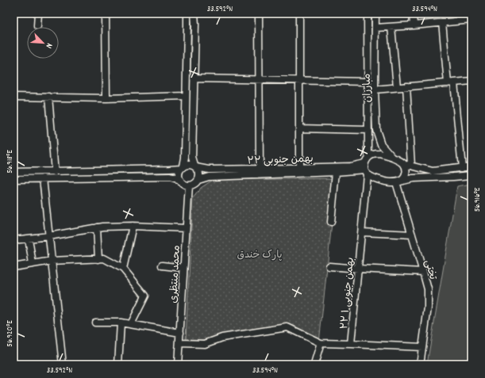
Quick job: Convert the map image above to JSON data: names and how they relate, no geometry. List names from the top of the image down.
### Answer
{
  "streets": {
    "street": [
      "مبارزان",
      "۲۲ بهمن جنوبی",
      "تختی",
      "محمد منتظری",
      "۲۲ بهمن جنوبی ۱"
    ]
  },
  "crossings": [
    ["مبارزان", "۲۲ بهمن جنوبی"],
    ["مبارزان", "تختی"],
    ["مبارزان", "۲۲ بهمن جنوبی ۱"],
    ["۲۲ بهمن جنوبی", "تختی"],
    ["۲۲ بهمن جنوبی", "محمد منتظری"],
    ["۲۲ بهمن جنوبی", "۲۲ بهمن جنوبی ۱"],
    ["تختی", "۲۲ بهمن جنوبی ۱"]
  ],
  "parks": ["پارک خندق"],
  "north": "bottom right",
  "coordinates": [
    "33.592°N",
    "33.594°N",
    "56.918°E",
    "56.916°E",
    "56.920°E"
  ]
}
